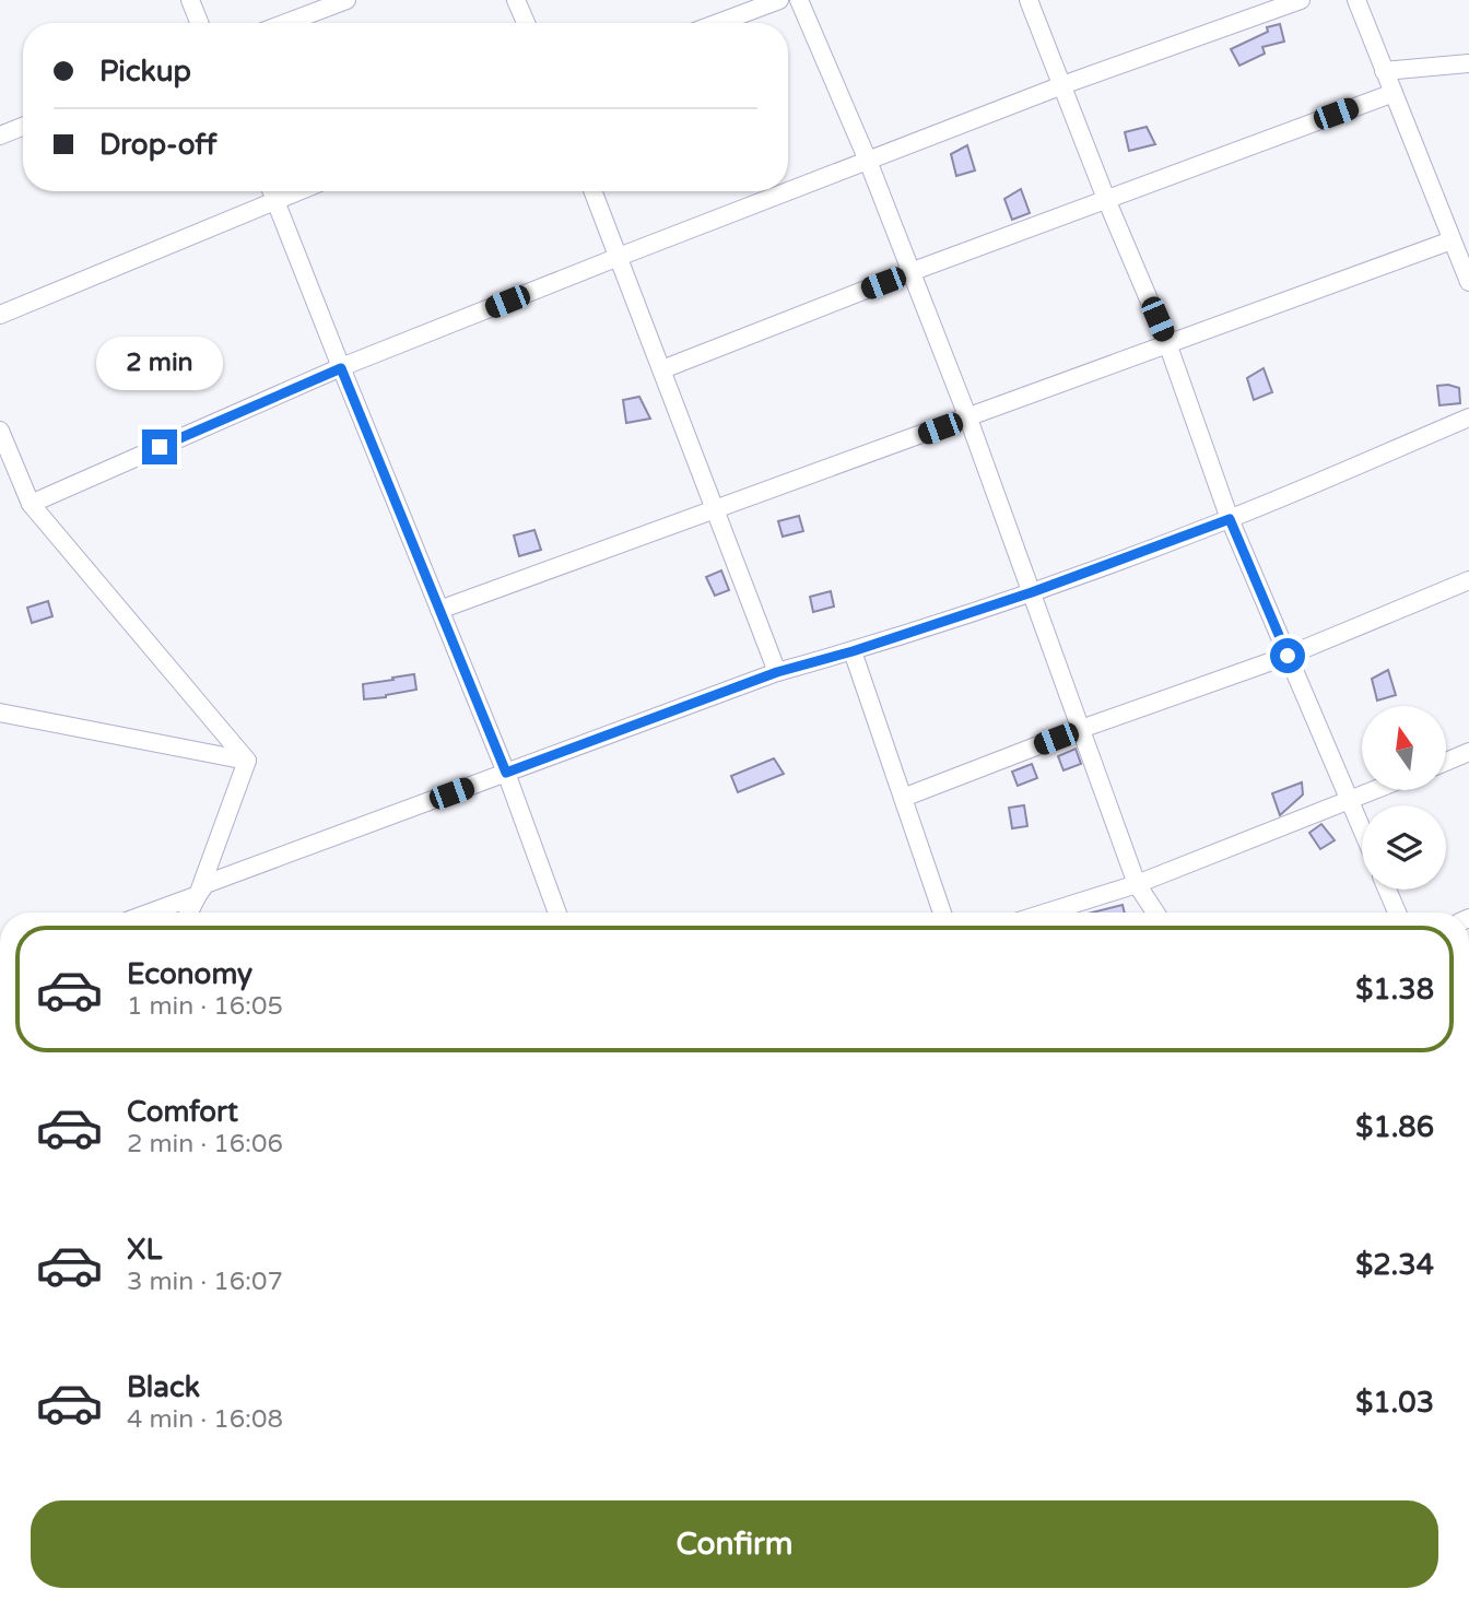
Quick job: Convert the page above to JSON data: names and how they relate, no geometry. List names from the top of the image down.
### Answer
{
  "north": "top",
  "page": {
    "banner": ["Pickup", "Drop-off"],
    "bubble": "2 min",
    "list": [
      {
        "name": "Economy",
        "note": "1 min · 16:05",
        "value": "$1.38"
      },
      {
        "name": "Comfort",
        "note": "2 min · 16:06",
        "value": "$1.86"
      },
      {
        "name": "XL",
        "note": "3 min · 16:07",
        "value": "$2.34"
      },
      {
        "name": "Black",
        "note": "4 min · 16:08",
        "value": "$1.03"
      }
    ],
    "buttons": "Confirm"
  }
}
